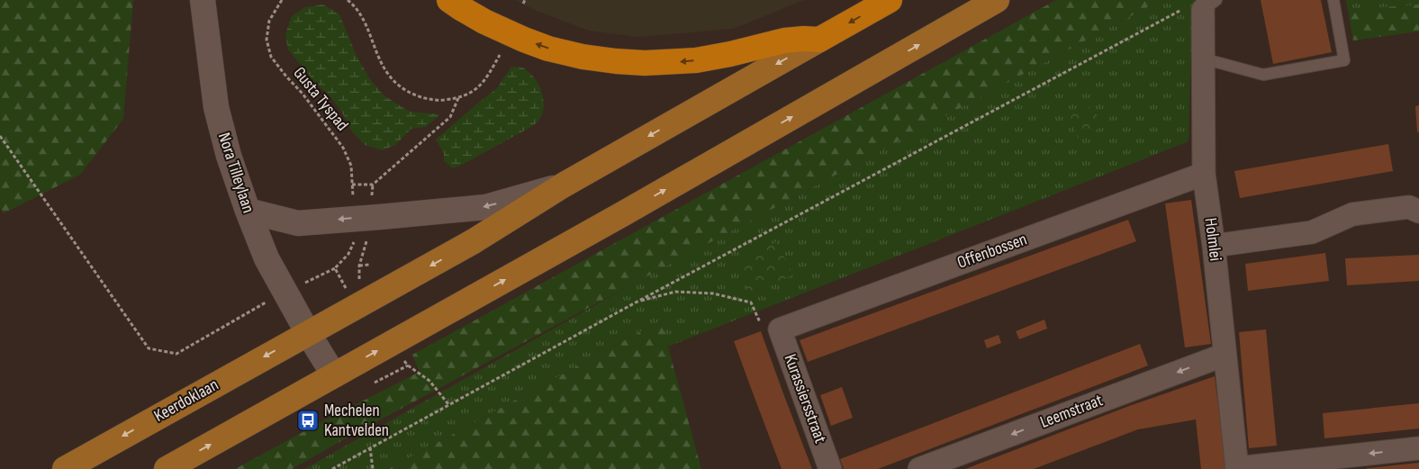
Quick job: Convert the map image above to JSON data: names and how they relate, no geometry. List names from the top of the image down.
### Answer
{
  "streets": {
    "main road": ["Keerdoklaan"],
    "street": [
      "Nora Tilleylaan",
      "Holmlei",
      "Offenbossen",
      "Kurassiersstraat",
      "Leemstraat"
    ],
    "path": ["Gusta Tyspad"]
  },
  "crossings": [
    ["Nora Tilleylaan", "Keerdoklaan"],
    ["Holmlei", "Offenbossen"],
    ["Holmlei", "Leemstraat"],
    ["Offenbossen", "Kurassiersstraat"]
  ],
  "one_way": ["Leemstraat"],
  "places": {
    "bus stop": ["Mechelen Kantvelden"]
  }
}
